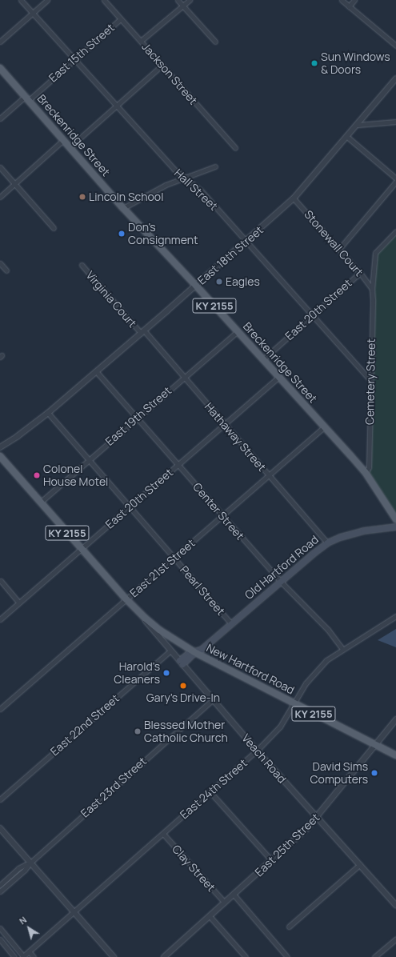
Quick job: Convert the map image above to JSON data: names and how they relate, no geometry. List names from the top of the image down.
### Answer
{
  "streets": {
    "main road": [
      "Breckenridge Street",
      "KY 2155",
      "Old Hartford Road",
      "New Hartford Road"
    ],
    "street": [
      "East 15th Street",
      "Jackson Street",
      "Hall Street",
      "Stonewall Court",
      "East 18th Street",
      "Virginia Court",
      "East 20th Street",
      "Cemetery Street",
      "East 19th Street",
      "Hathaway Street",
      "Center Street",
      "East 21st Street",
      "Pearl Street",
      "East 22nd Street",
      "Veach Road",
      "East 23rd Street",
      "East 24th Street",
      "East 25th Street",
      "Clay Street"
    ]
  },
  "crossings": [
    ["East 15th Street", "Jackson Street"],
    ["East 15th Street", "Breckenridge Street"],
    ["East 15th Street", "Hall Street"],
    ["Breckenridge Street", "East 18th Street"],
    ["Breckenridge Street", "East 20th Street"],
    ["Breckenridge Street", "Cemetery Street"],
    ["Breckenridge Street", "East 19th Street"],
    ["Breckenridge Street", "East 21st Street"],
    ["Hall Street", "East 18th Street"],
    ["Hall Street", "East 20th Street"],
    ["Hall Street", "Cemetery Street"],
    ["Stonewall Court", "East 18th Street"],
    ["Stonewall Court", "East 20th Street"],
    ["Stonewall Court", "Cemetery Street"],
    ["East 18th Street", "Virginia Court"],
    ["East 18th Street", "Hathaway Street"],
    ["East 18th Street", "Center Street"],
    ["East 18th Street", "Pearl Street"],
    ["Virginia Court", "Hathaway Street"],
    ["KY 2155", "East 20th Street"],
    ["KY 2155", "East 19th Street"],
    ["KY 2155", "East 21st Street"],
    ["KY 2155", "New Hartford Road"],
    ["KY 2155", "Veach Road"],
    ["East 20th Street", "Hathaway Street"],
    ["East 20th Street", "Center Street"],
    ["East 20th Street", "Pearl Street"],
    ["East 19th Street", "Hathaway Street"],
    ["East 19th Street", "Center Street"],
    ["East 19th Street", "Pearl Street"],
    ["Hathaway Street", "Old Hartford Road"],
    ["Hathaway Street", "East 21st Street"],
    ["Center Street", "Old Hartford Road"],
    ["Center Street", "East 21st Street"],
    ["Center Street", "East 24th Street"],
    ["Old Hartford Road", "Pearl Street"],
    ["Old Hartford Road", "New Hartford Road"],
    ["Old Hartford Road", "Veach Road"],
    ["East 21st Street", "Pearl Street"],
    ["New Hartford Road", "Veach Road"],
    ["New Hartford Road", "East 24th Street"],
    ["New Hartford Road", "East 25th Street"],
    ["East 22nd Street", "Veach Road"],
    ["Veach Road", "East 23rd Street"],
    ["Veach Road", "East 24th Street"],
    ["Veach Road", "East 25th Street"],
    ["East 24th Street", "Clay Street"],
    ["East 25th Street", "Clay Street"]
  ],
  "places": [
    "Sun Windows & Doors",
    "Lincoln School",
    "Don's Consignment",
    "Eagles",
    "Colonel House Motel",
    "Harold's Cleaners",
    "Gary's Drive-In",
    "Blessed Mother Catholic Church",
    "David Sims Computers"
  ],
  "north": "top left"
}
